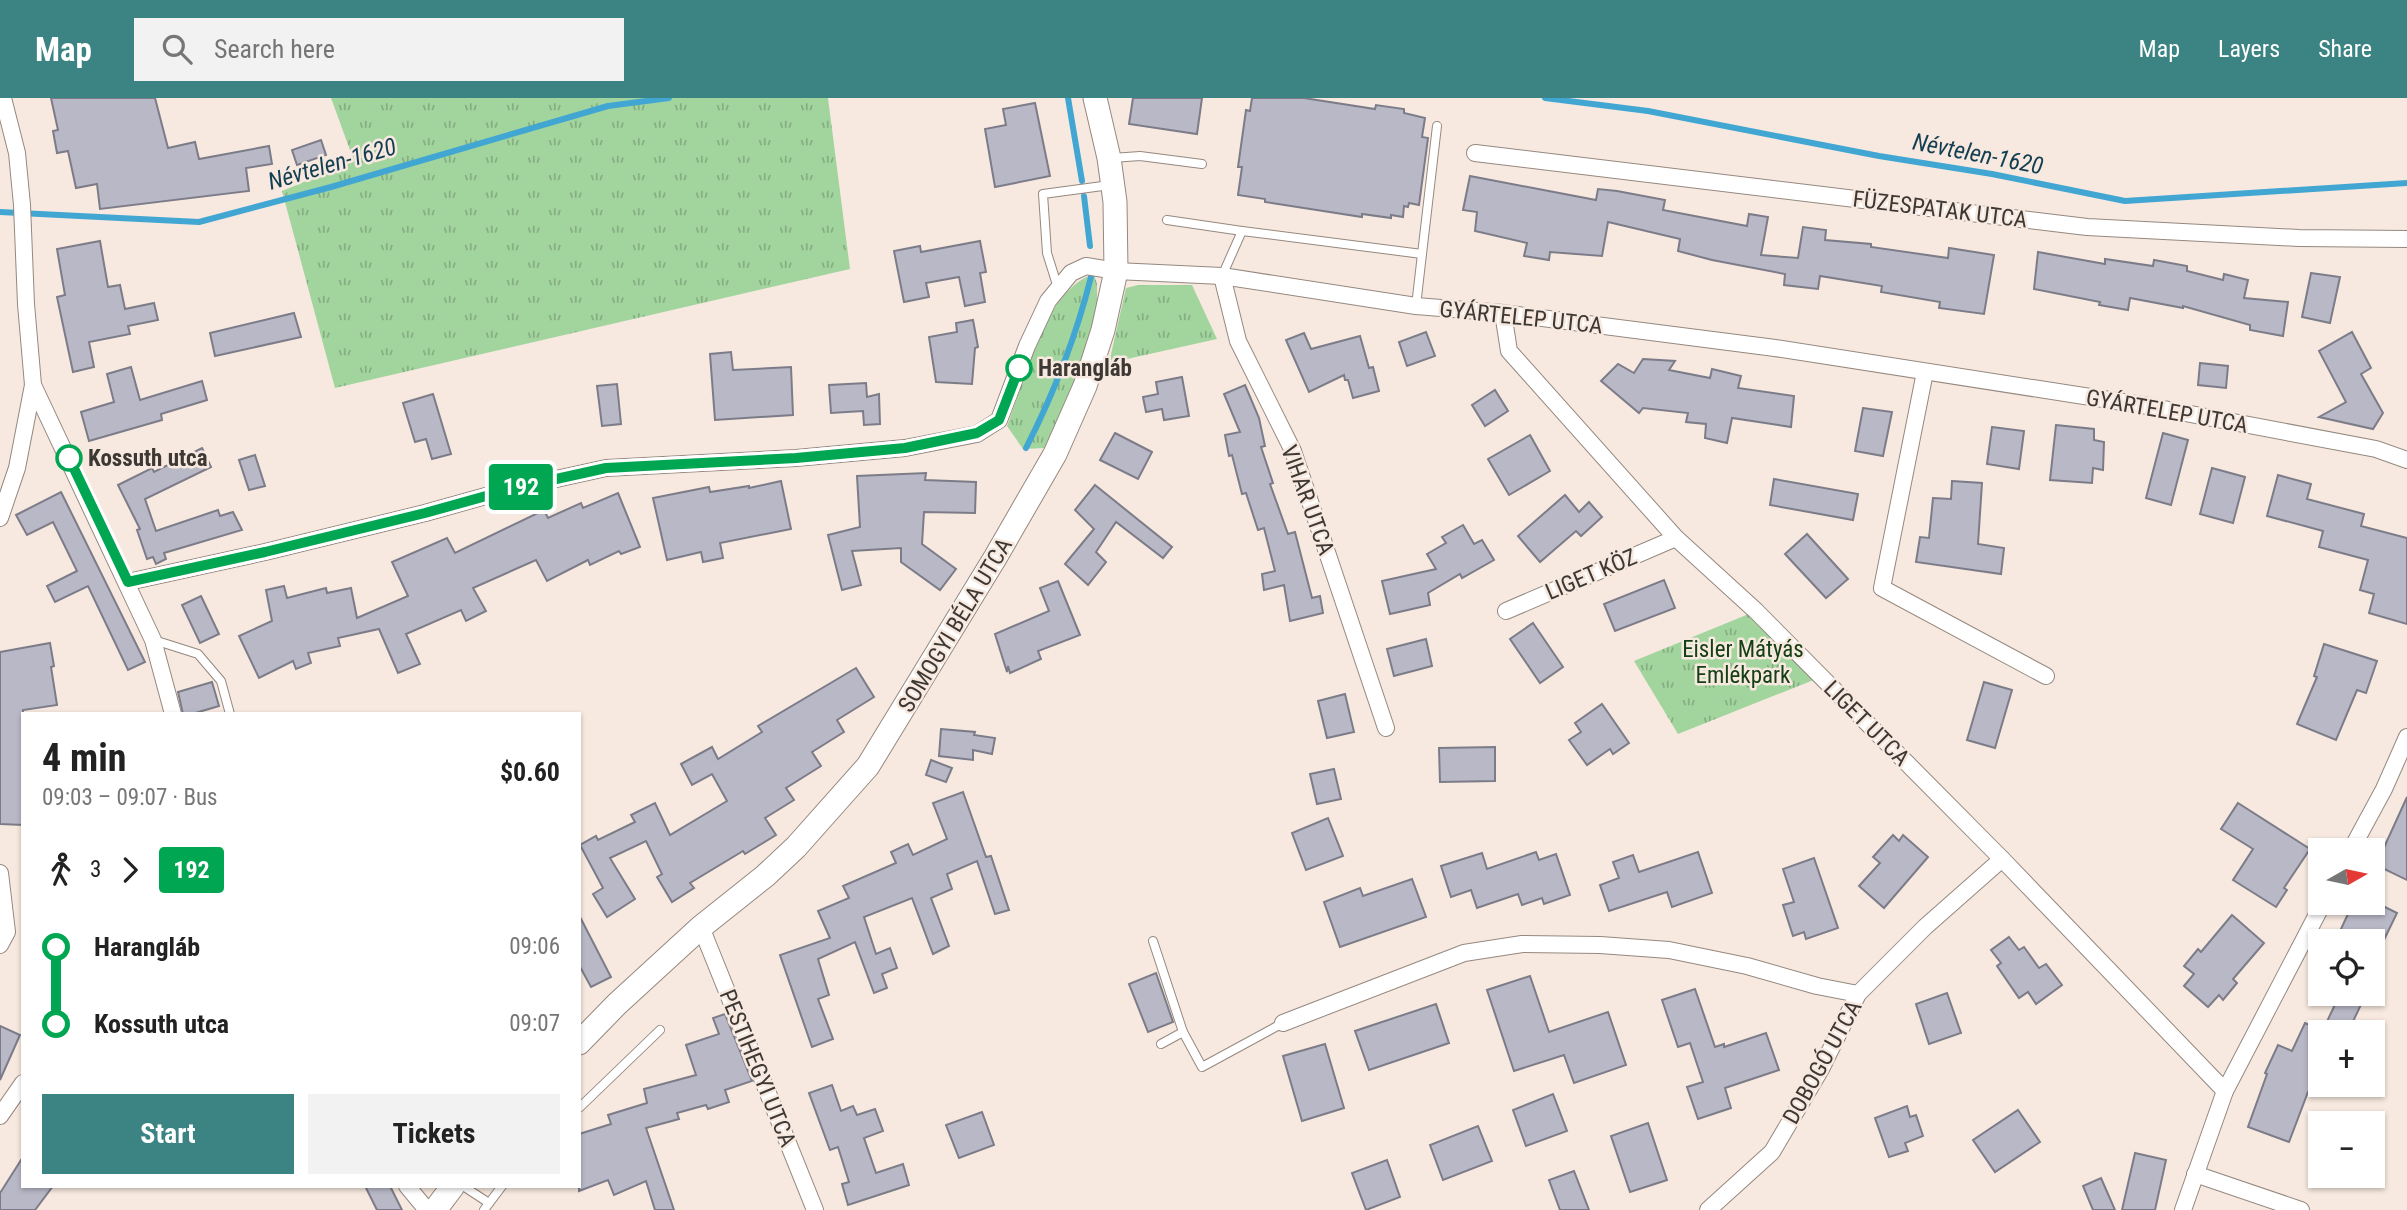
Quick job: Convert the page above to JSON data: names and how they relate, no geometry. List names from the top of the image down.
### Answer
{
  "streets": {
    "main road": ["SOMOGYI BÉLA UTCA"],
    "street": [
      "FÜZESPATAK UTCA",
      "GYÁRTELEP UTCA",
      "VIHAR UTCA",
      "LIGET KÖZ",
      "LIGET UTCA",
      "DOBOGÓ UTCA",
      "PESTIHEGYI UTCA"
    ]
  },
  "crossings": [
    ["GYÁRTELEP UTCA", "VIHAR UTCA"],
    ["GYÁRTELEP UTCA", "SOMOGYI BÉLA UTCA"],
    ["GYÁRTELEP UTCA", "LIGET UTCA"],
    ["LIGET KÖZ", "LIGET UTCA"],
    ["SOMOGYI BÉLA UTCA", "PESTIHEGYI UTCA"],
    ["LIGET UTCA", "DOBOGÓ UTCA"]
  ],
  "water": ["Névtelen-1620"],
  "parks": ["Eisler Mátyás Emlékpark"],
  "places": ["Harangláb", "Kossuth utca"],
  "lines": ["bus line 192"],
  "north": "right",
  "page": {
    "header": "Map",
    "search": "Search here",
    "nav": ["Map", "Layers", "Share"],
    "on_map": "192",
    "heading": ["4 min", "09:03 – 09:07 · Bus", "$0.60"],
    "legs": ["3", "192"],
    "map_buttons": ["+", "−"],
    "list": [
      {
        "name": "Harangláb",
        "value": "09:06"
      },
      {
        "name": "Kossuth utca",
        "value": "09:07"
      }
    ],
    "buttons": ["Start", "Tickets"]
  }
}
